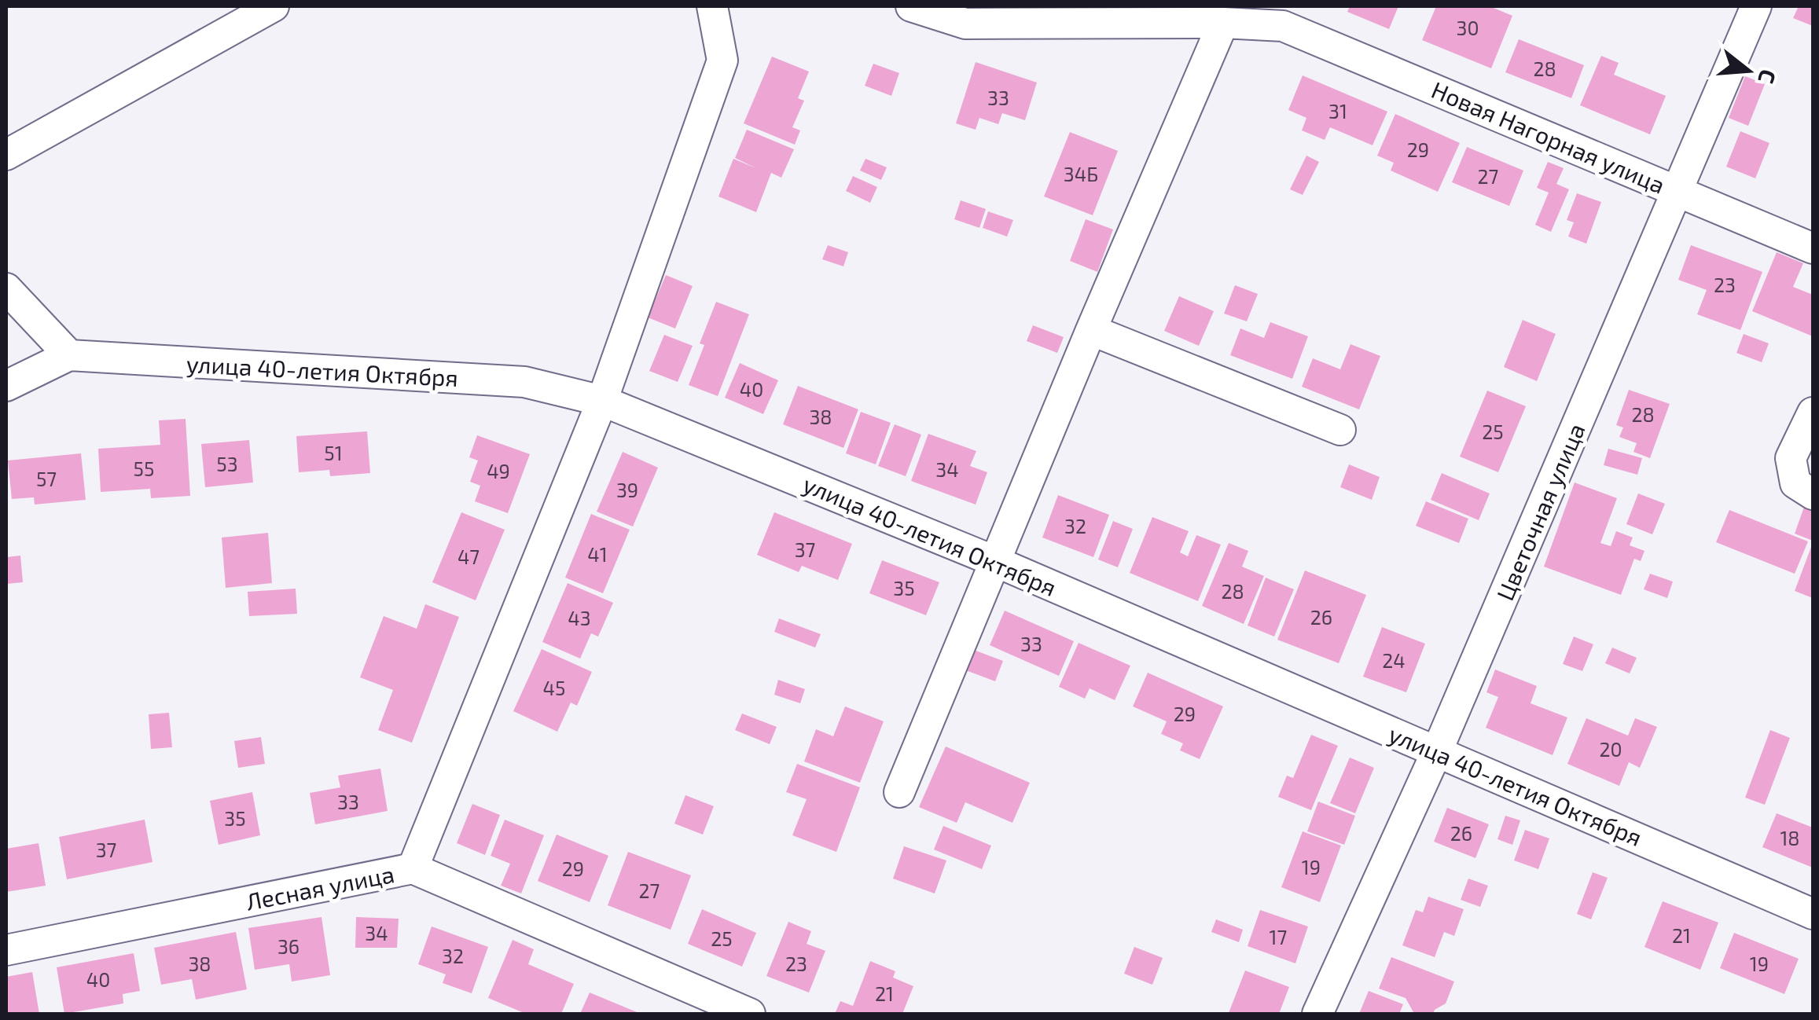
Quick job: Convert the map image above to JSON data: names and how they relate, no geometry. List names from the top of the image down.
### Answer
{
  "streets": {
    "street": [
      "Новая Нагорная улица",
      "улица 40-летия Октября",
      "Цветочная улица",
      "Лесная улица"
    ]
  },
  "crossings": [
    ["Новая Нагорная улица", "Цветочная улица"],
    ["улица 40-летия Октября", "Цветочная улица"]
  ],
  "house_numbers": [
    "30",
    "28",
    "33",
    "31",
    "29",
    "34Б",
    "27",
    "23",
    "40",
    "28",
    "38",
    "25",
    "51",
    "53",
    "55",
    "34",
    "49",
    "57",
    "39",
    "32",
    "37",
    "41",
    "47",
    "35",
    "28",
    "26",
    "43",
    "33",
    "24",
    "45",
    "29",
    "20",
    "33",
    "35",
    "26",
    "18",
    "37",
    "19",
    "29",
    "27",
    "34",
    "21",
    "17",
    "25",
    "36",
    "32",
    "38",
    "23",
    "19",
    "40",
    "21"
  ],
  "north": "right"
}
